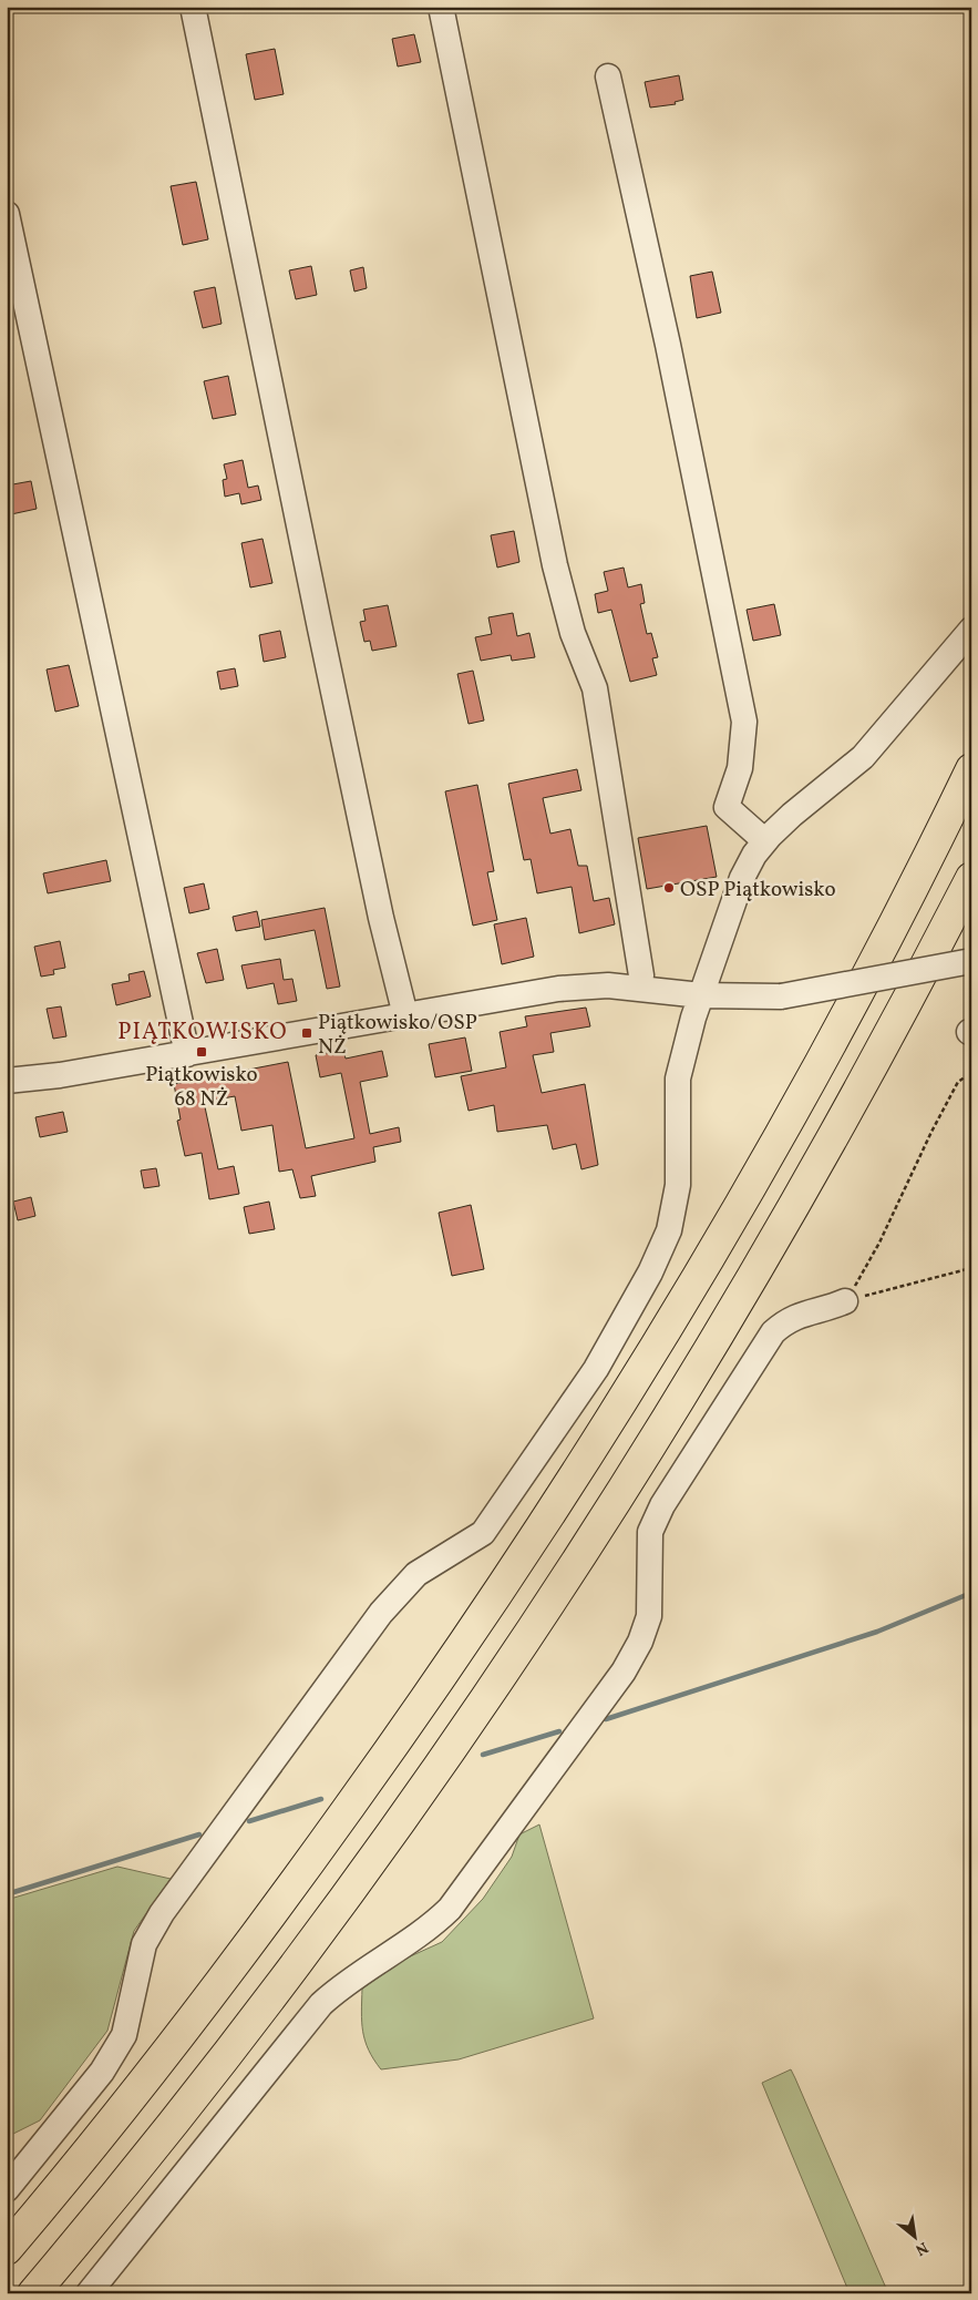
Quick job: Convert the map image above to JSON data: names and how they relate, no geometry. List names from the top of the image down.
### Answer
{
  "districts": ["PIĄTKOWISKO"],
  "places": {
    "other": ["OSP Piątkowisko"],
    "transit": ["Piątkowisko/OSP NŻ", "Piątkowisko 68 NŻ"]
  },
  "north": "bottom right"
}
